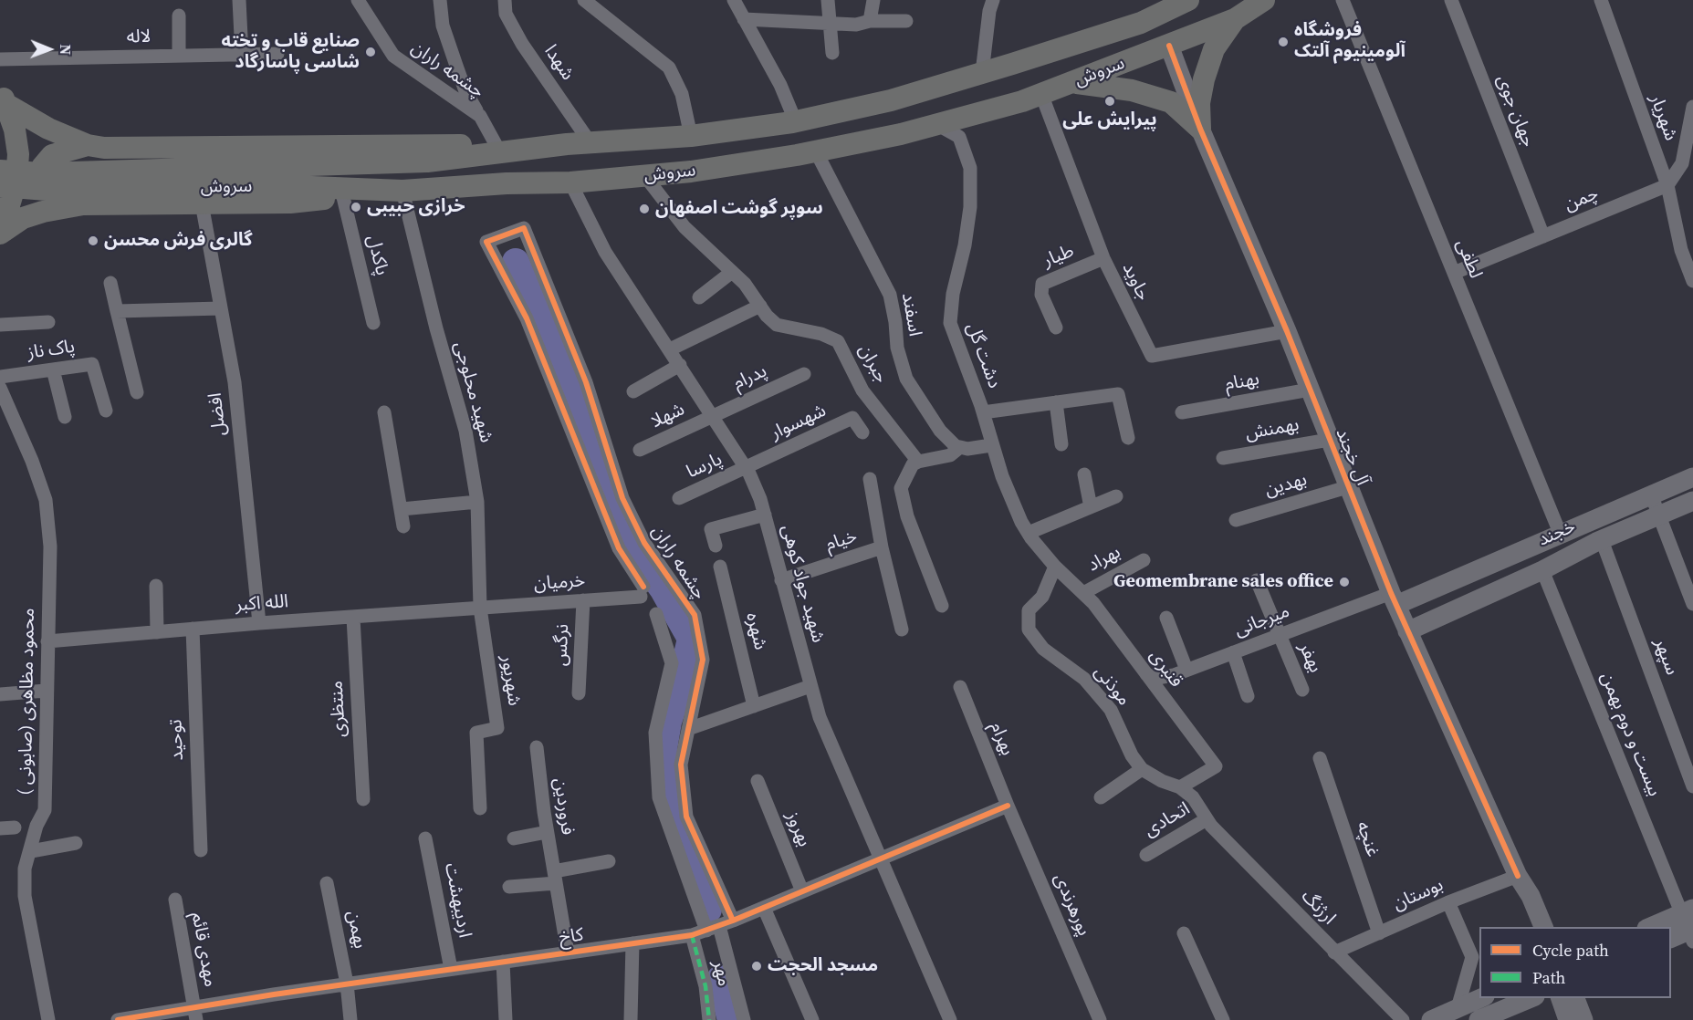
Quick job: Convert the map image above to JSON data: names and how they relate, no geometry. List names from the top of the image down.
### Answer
{
  "streets": {
    "main road": ["سروش"],
    "street": [
      "لاله",
      "شهدا",
      "چشمه راران",
      "جهان جوی",
      "شهریار",
      "چمن",
      "پاکدل",
      "طیار",
      "لطفی",
      "جاوید",
      "اسفند",
      "پاک ناز",
      "دشت گل",
      "جبران",
      "پدرام",
      "بهنام",
      "شهید محلوجی",
      "افضل",
      "شهلا",
      "شهسوار",
      "بهمنش",
      "آل خجند",
      "پارسا",
      "بهدین",
      "خجند",
      "خیام",
      "بهراد",
      "خرمیان",
      "شهید جواد کوهی",
      "الله اکبر",
      "میرجانی",
      "شهره",
      "نرگس",
      "سپهر",
      "بهفر",
      "قنبری",
      "شهریور",
      "موذنی",
      "محمود مظاهری (صابونی )",
      "منتظری",
      "بیست و دوم بهمن",
      "بهرام",
      "توحید",
      "فروردین",
      "اتحادی",
      "بهروز",
      "غنچه",
      "بوستان",
      "اردیبهشت",
      "پورهرندی",
      "ارژنگ",
      "بهمن",
      "کاخ",
      "مهدی قائم",
      "مهر"
    ]
  },
  "crossings": [
    ["شهدا", "سروش"],
    ["چشمه راران", "خرمیان"],
    ["چشمه راران", "کاخ"],
    ["سروش", "جاوید"],
    ["سروش", "اسفند"],
    ["سروش", "دشت گل"],
    ["سروش", "جبران"],
    ["سروش", "شهید محلوجی"],
    ["سروش", "آل خجند"],
    ["سروش", "شهید جواد کوهی"],
    ["جهان جوی", "چمن"],
    ["شهریار", "چمن"],
    ["چمن", "لطفی"],
    ["طیار", "جاوید"],
    ["لطفی", "خجند"],
    ["جاوید", "آل خجند"],
    ["دشت گل", "قنبری"],
    ["دشت گل", "موذنی"],
    ["پدرام", "شهلا"],
    ["پدرام", "شهید جواد کوهی"],
    ["بهنام", "آل خجند"],
    ["شهید محلوجی", "خرمیان"],
    ["شهید محلوجی", "الله اکبر"],
    ["شهید محلوجی", "شهریور"],
    ["افضل", "الله اکبر"],
    ["شهلا", "شهید جواد کوهی"],
    ["شهسوار", "پارسا"],
    ["شهسوار", "شهید جواد کوهی"],
    ["بهمنش", "آل خجند"],
    ["آل خجند", "بهدین"],
    ["آل خجند", "خجند"],
    ["آل خجند", "میرجانی"],
    ["آل خجند", "بوستان"],
    ["پارسا", "شهید جواد کوهی"],
    ["خجند", "میرجانی"],
    ["خجند", "سپهر"],
    ["خجند", "بیست و دوم بهمن"],
    ["خیام", "شهید جواد کوهی"],
    ["بهراد", "قنبری"],
    ["خرمیان", "الله اکبر"],
    ["خرمیان", "نرگس"],
    ["خرمیان", "شهریور"],
    ["شهید جواد کوهی", "کاخ"],
    ["الله اکبر", "شهریور"],
    ["الله اکبر", "محمود مظاهری (صابونی )"],
    ["الله اکبر", "منتظری"],
    ["الله اکبر", "توحید"],
    ["میرجانی", "بهفر"],
    ["میرجانی", "قنبری"],
    ["قنبری", "موذنی"],
    ["موذنی", "اتحادی"],
    ["موذنی", "ارژنگ"],
    ["بهرام", "پورهرندی"],
    ["بهرام", "کاخ"],
    ["فروردین", "کاخ"],
    ["اتحادی", "ارژنگ"],
    ["بهروز", "کاخ"],
    ["غنچه", "بوستان"],
    ["بوستان", "ارژنگ"],
    ["اردیبهشت", "کاخ"],
    ["پورهرندی", "کاخ"],
    ["بهمن", "کاخ"],
    ["کاخ", "مهدی قائم"],
    ["کاخ", "مهر"]
  ],
  "places": [
    "فروشگاه آلومینیوم آلتک",
    "صنایع قاب و تخته شاسی پاسارگاد",
    "پیرایش علی",
    "خرازی حبیبی",
    "سوپر گوشت اصفهان",
    "گالری فرش محسن",
    "Geomembrane sales office",
    "مسجد الحجت"
  ],
  "legend": ["Cycle path", "Path"],
  "north": "right"
}
